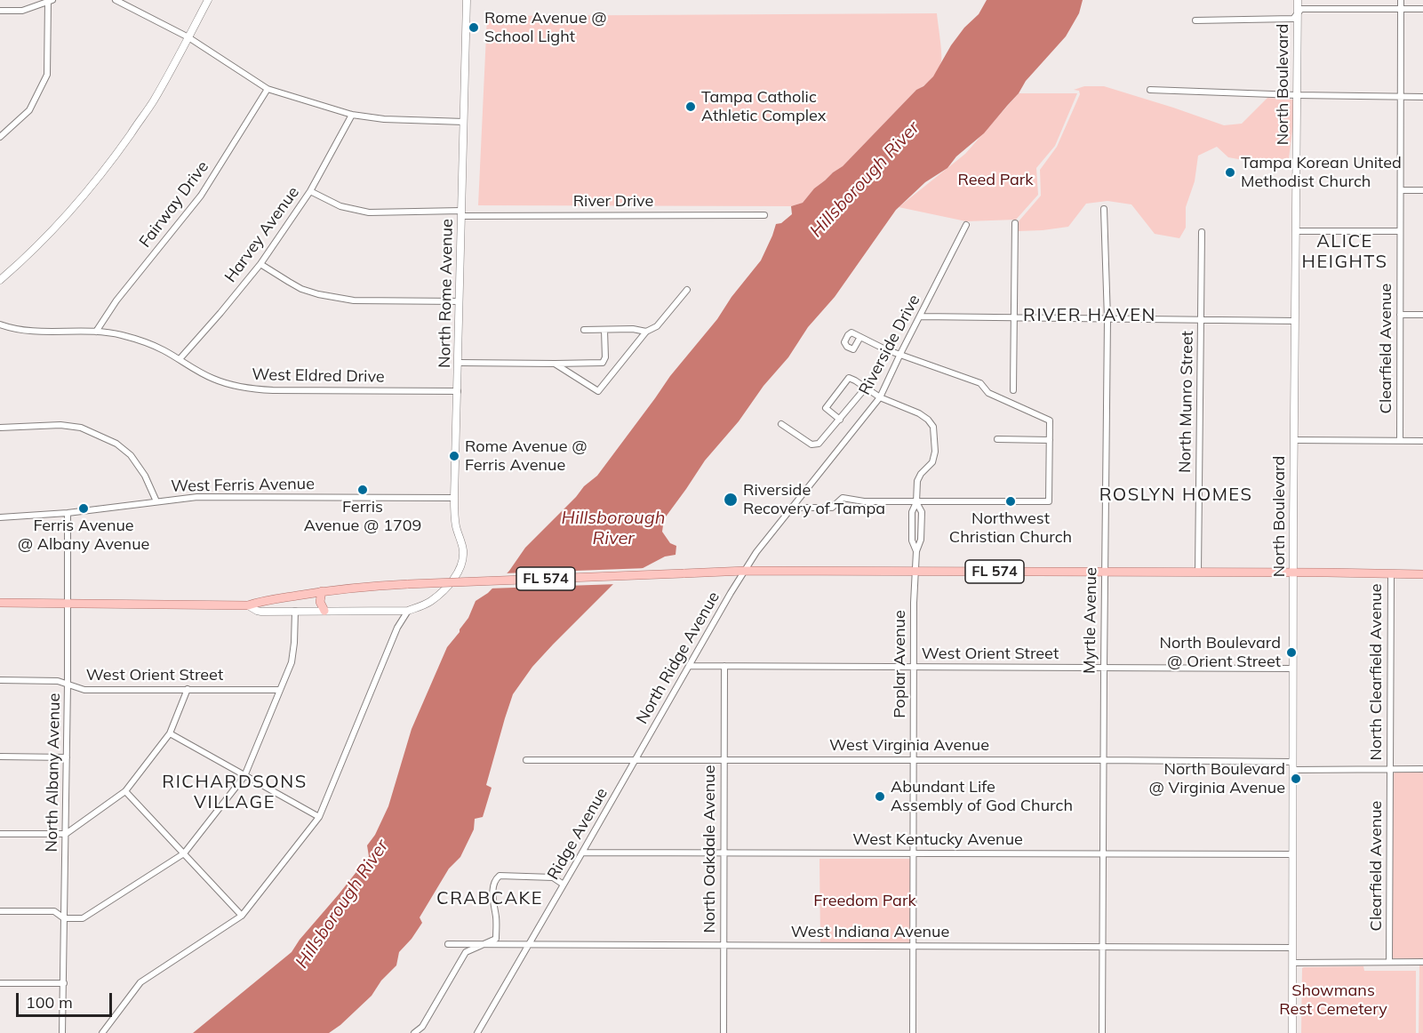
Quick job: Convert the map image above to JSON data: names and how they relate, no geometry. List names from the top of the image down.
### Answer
{
  "streets": {
    "main road": ["FL 574"],
    "street": [
      "North Boulevard",
      "River Drive",
      "Fairway Drive",
      "Harvey Avenue",
      "North Rome Avenue",
      "Riverside Drive",
      "Clearfield Avenue",
      "West Eldred Drive",
      "North Munro Street",
      "West Ferris Avenue",
      "Myrtle Avenue",
      "West Orient Street",
      "North Ridge Avenue",
      "Poplar Avenue",
      "North Clearfield Avenue",
      "West Virginia Avenue",
      "North Albany Avenue",
      "Ridge Avenue",
      "West Kentucky Avenue",
      "North Oakdale Avenue",
      "West Indiana Avenue"
    ]
  },
  "crossings": [
    ["North Boulevard", "FL 574"],
    ["North Boulevard", "West Orient Street"],
    ["North Boulevard", "West Virginia Avenue"],
    ["North Boulevard", "West Kentucky Avenue"],
    ["North Boulevard", "West Indiana Avenue"],
    ["River Drive", "Harvey Avenue"],
    ["River Drive", "North Rome Avenue"],
    ["Fairway Drive", "West Eldred Drive"],
    ["Harvey Avenue", "West Eldred Drive"],
    ["North Rome Avenue", "West Eldred Drive"],
    ["North Rome Avenue", "West Ferris Avenue"],
    ["Riverside Drive", "FL 574"],
    ["Riverside Drive", "North Ridge Avenue"],
    ["Riverside Drive", "Poplar Avenue"],
    ["Clearfield Avenue", "North Clearfield Avenue"],
    ["North Munro Street", "FL 574"],
    ["West Ferris Avenue", "North Albany Avenue"],
    ["FL 574", "Myrtle Avenue"],
    ["FL 574", "North Ridge Avenue"],
    ["FL 574", "Poplar Avenue"],
    ["FL 574", "North Clearfield Avenue"],
    ["FL 574", "North Albany Avenue"],
    ["Myrtle Avenue", "West Orient Street"],
    ["Myrtle Avenue", "West Virginia Avenue"],
    ["Myrtle Avenue", "West Kentucky Avenue"],
    ["Myrtle Avenue", "West Indiana Avenue"],
    ["West Orient Street", "North Ridge Avenue"],
    ["West Orient Street", "Poplar Avenue"],
    ["West Orient Street", "North Albany Avenue"],
    ["West Orient Street", "North Oakdale Avenue"],
    ["North Ridge Avenue", "West Virginia Avenue"],
    ["North Ridge Avenue", "Ridge Avenue"],
    ["Poplar Avenue", "West Virginia Avenue"],
    ["Poplar Avenue", "West Kentucky Avenue"],
    ["Poplar Avenue", "West Indiana Avenue"],
    ["West Virginia Avenue", "Ridge Avenue"],
    ["West Virginia Avenue", "North Oakdale Avenue"],
    ["Ridge Avenue", "West Kentucky Avenue"],
    ["Ridge Avenue", "West Indiana Avenue"],
    ["West Kentucky Avenue", "North Oakdale Avenue"],
    ["North Oakdale Avenue", "West Indiana Avenue"]
  ],
  "districts": [
    "ALICE HEIGHTS",
    "RIVER HAVEN",
    "ROSLYN HOMES",
    "RICHARDSONS VILLAGE",
    "CRABCAKE"
  ],
  "water": ["Hillsborough River"],
  "parks": ["Reed Park", "Freedom Park", "Showmans Rest Cemetery"],
  "places": [
    "Rome Avenue @ School Light",
    "Tampa Catholic Athletic Complex",
    "Tampa Korean United Methodist Church",
    "Rome Avenue @ Ferris Avenue",
    "Ferris Avenue @ 1709",
    "Riverside Recovery of Tampa",
    "Northwest Christian Church",
    "Ferris Avenue @ Albany Avenue",
    "North Boulevard @ Orient Street",
    "North Boulevard @ Virginia Avenue",
    "Abundant Life Assembly of God Church"
  ],
  "scale_bar": "100 m"
}
